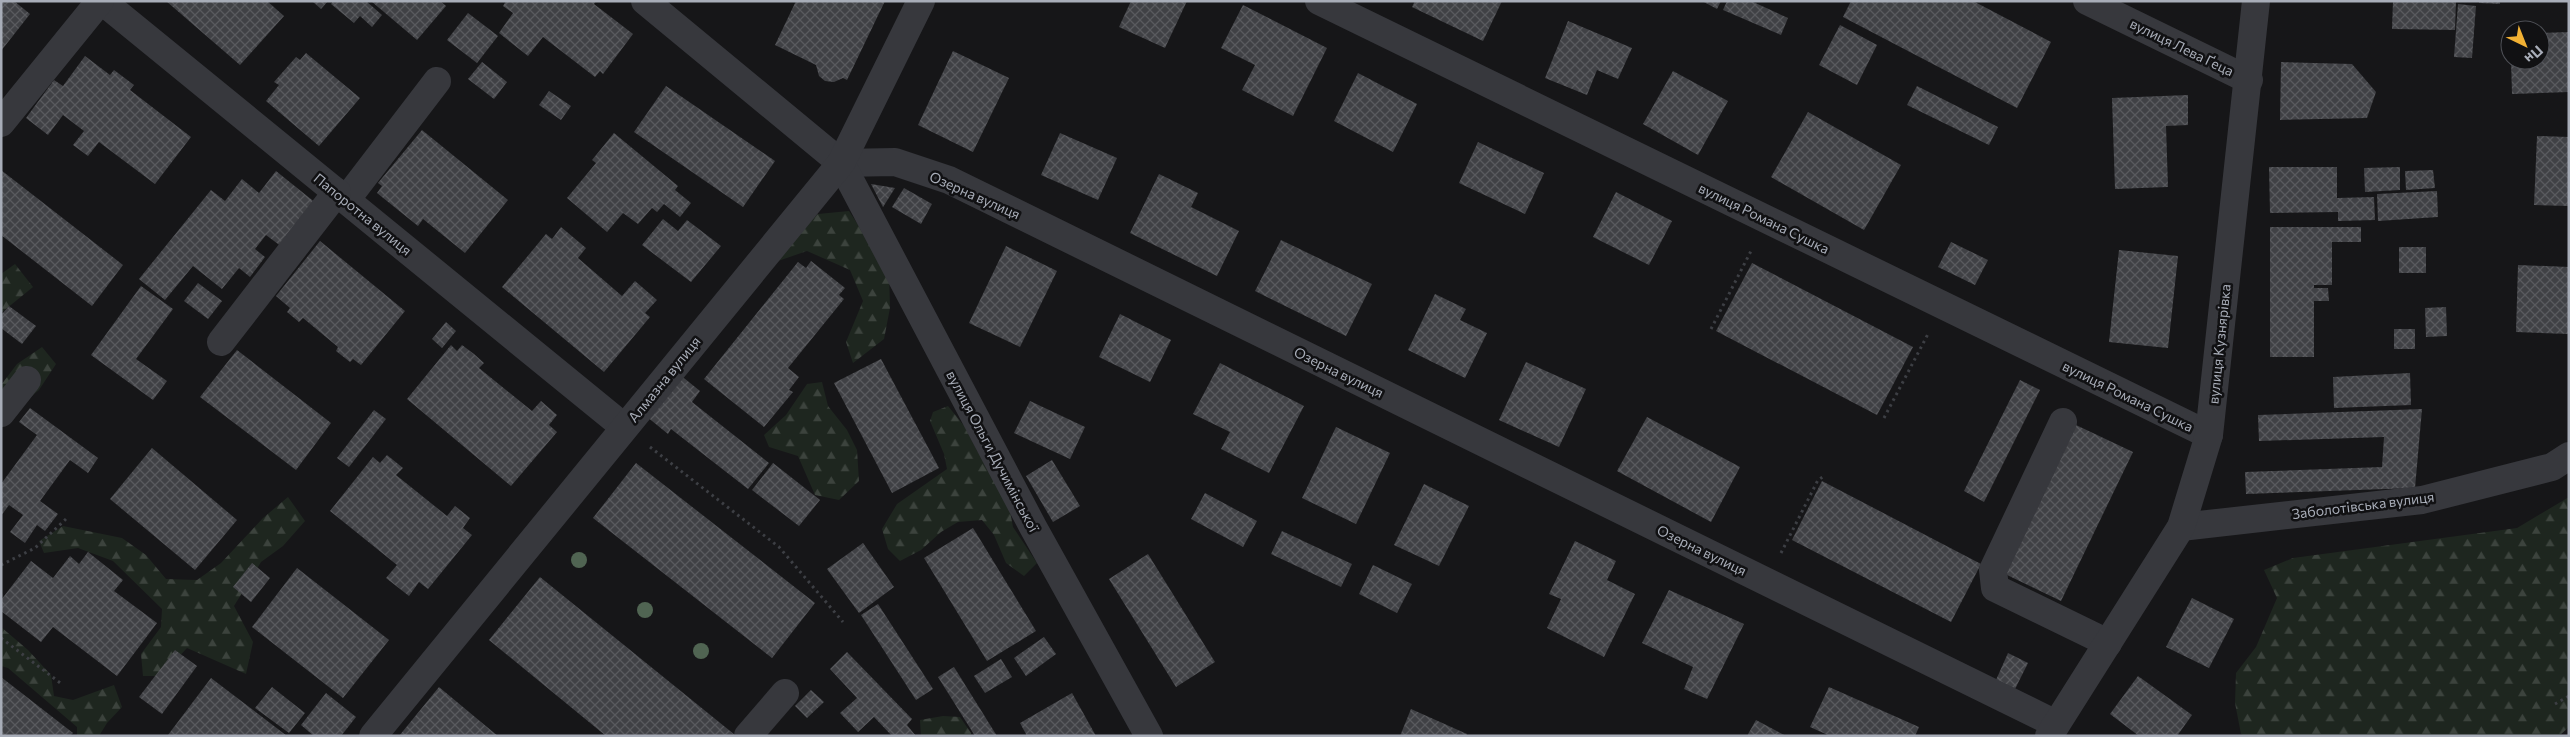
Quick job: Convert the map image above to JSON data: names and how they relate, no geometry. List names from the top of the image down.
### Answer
{
  "streets": {
    "street": [
      "вулиця Лева Ґеца",
      "Озерна вулиця",
      "Папоротна вулиця",
      "вулиця Романа Сушка",
      "вулиця Кузнярівка",
      "Алмазна вулиця",
      "вулиця Ольги Дучимінської",
      "Заболотівська вулиця"
    ]
  },
  "crossings": [
    ["вулиця Лева Ґеца", "вулиця Кузнярівка"],
    ["Озерна вулиця", "вулиця Кузнярівка"],
    ["Озерна вулиця", "Алмазна вулиця"],
    ["Озерна вулиця", "вулиця Ольги Дучимінської"],
    ["Папоротна вулиця", "Алмазна вулиця"],
    ["вулиця Романа Сушка", "вулиця Кузнярівка"],
    ["вулиця Кузнярівка", "Заболотівська вулиця"],
    ["Алмазна вулиця", "вулиця Ольги Дучимінської"]
  ],
  "north": "bottom right"
}
